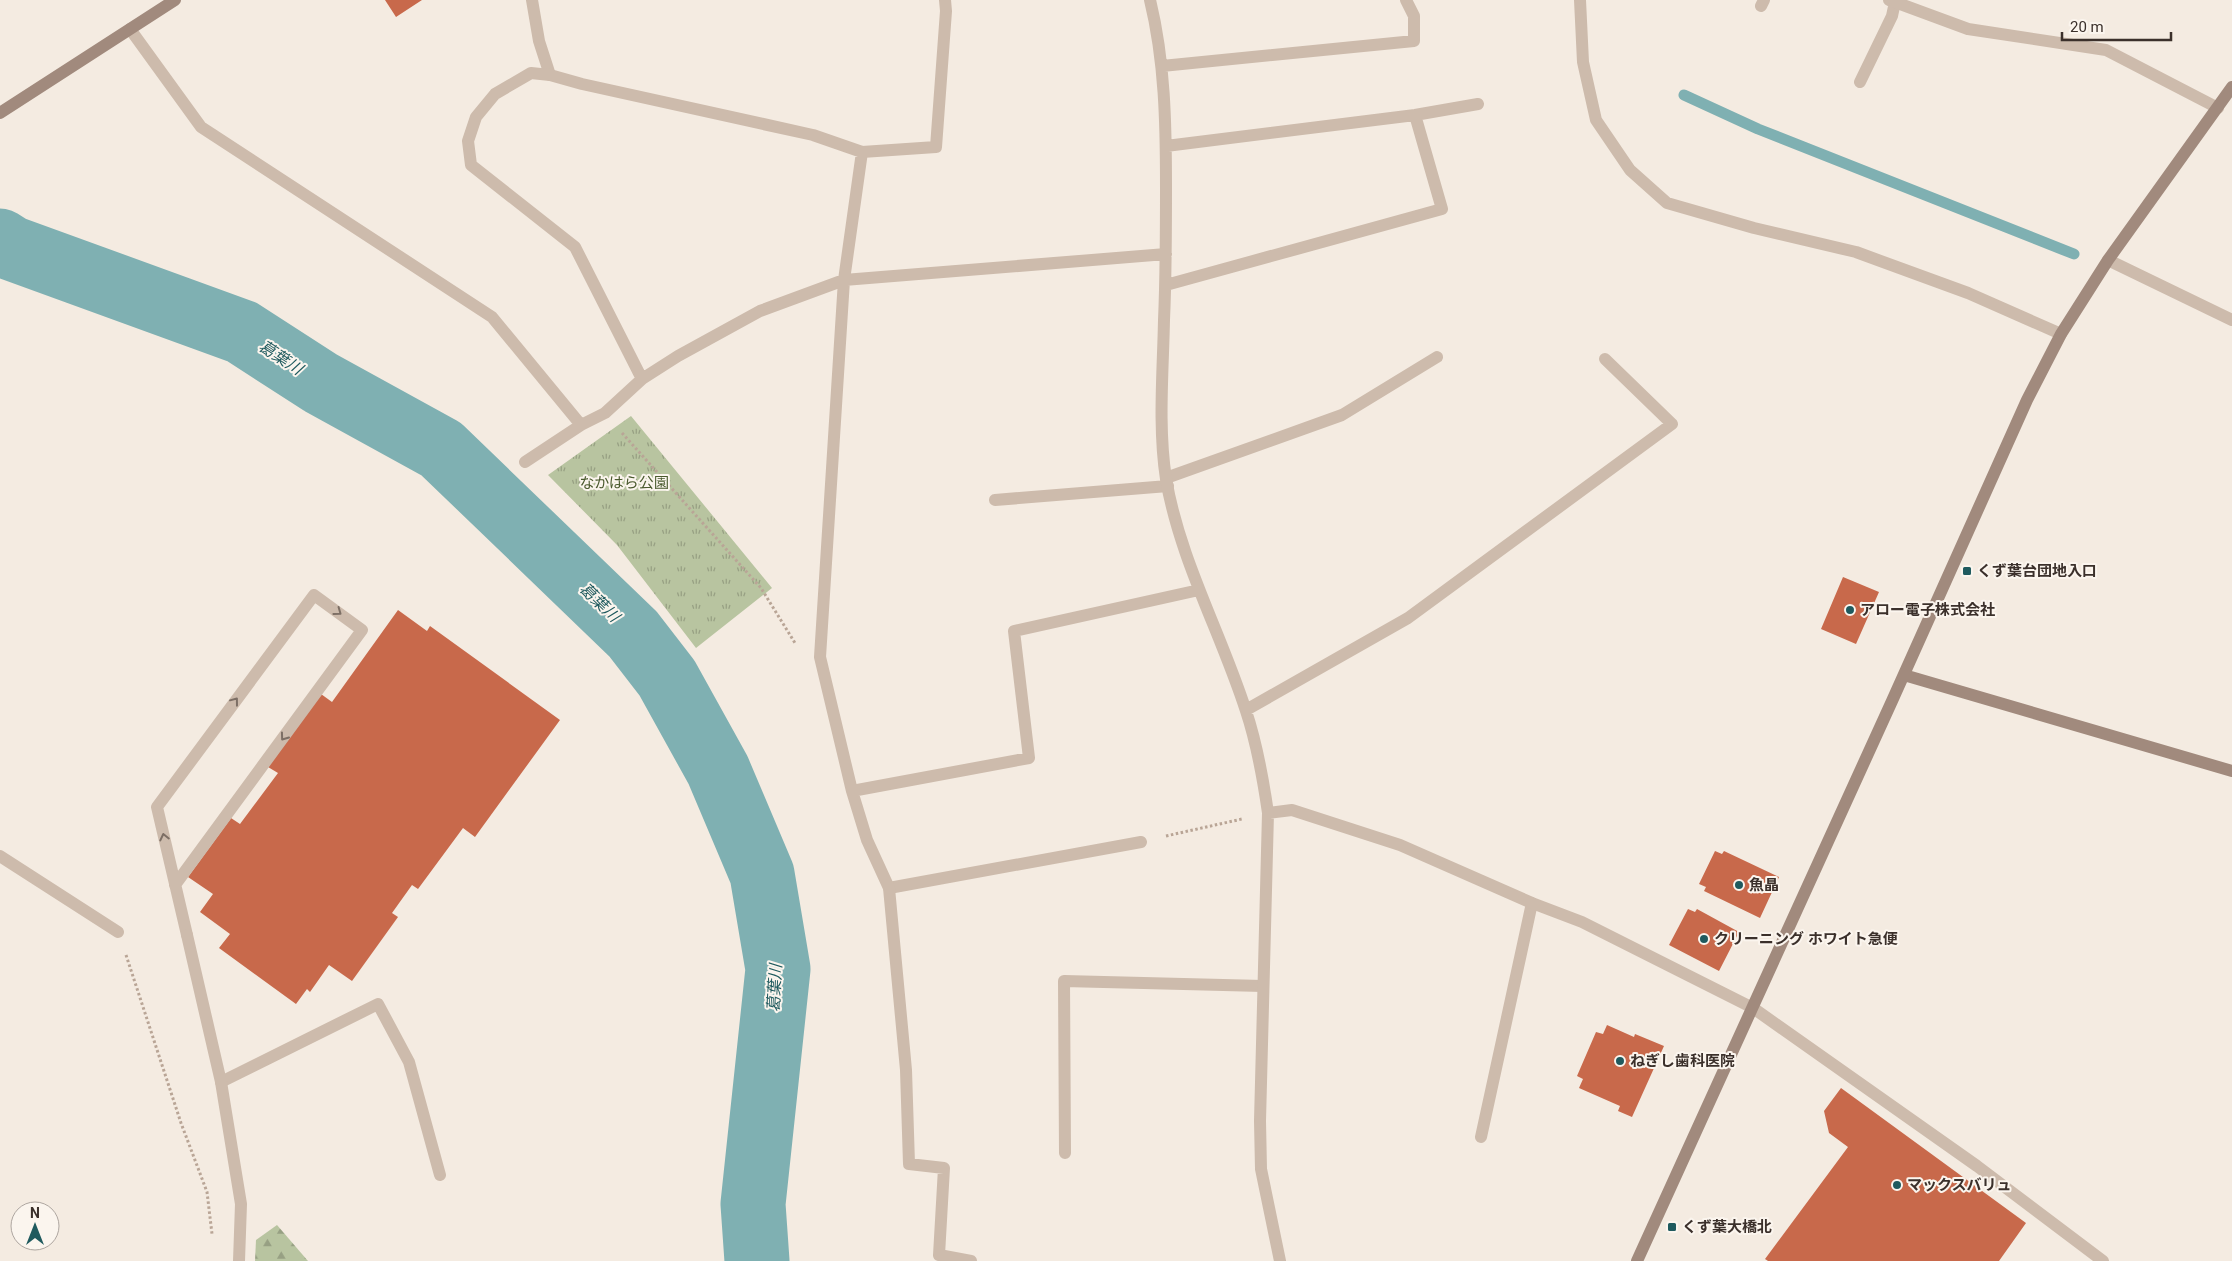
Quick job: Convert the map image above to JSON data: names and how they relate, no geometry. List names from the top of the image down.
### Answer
{
  "water": ["葛葉川"],
  "parks": ["なかはら公園"],
  "places": {
    "transit": ["くず葉台団地入口", "くず葉大橋北"],
    "other": [
      "アロー電子株式会社",
      "魚晶",
      "クリーニング ホワイト急便",
      "ねぎし歯科医院",
      "マックスバリュ"
    ]
  },
  "scale_bar": "20 m",
  "north": "top"
}
